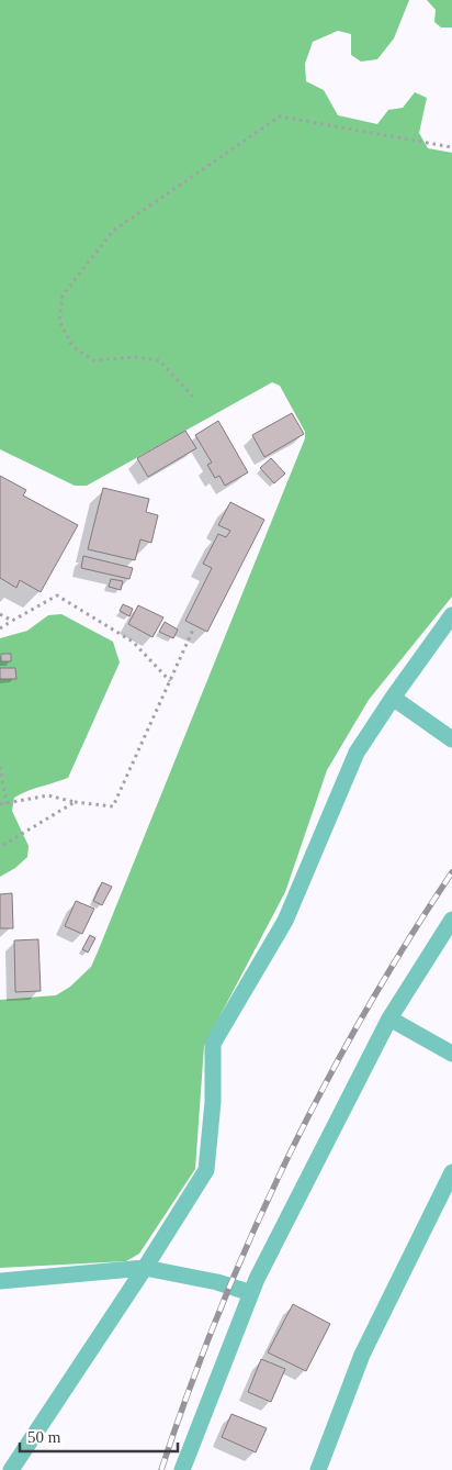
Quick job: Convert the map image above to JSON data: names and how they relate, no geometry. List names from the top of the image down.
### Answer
{
  "scale_bar": "50 m"
}
